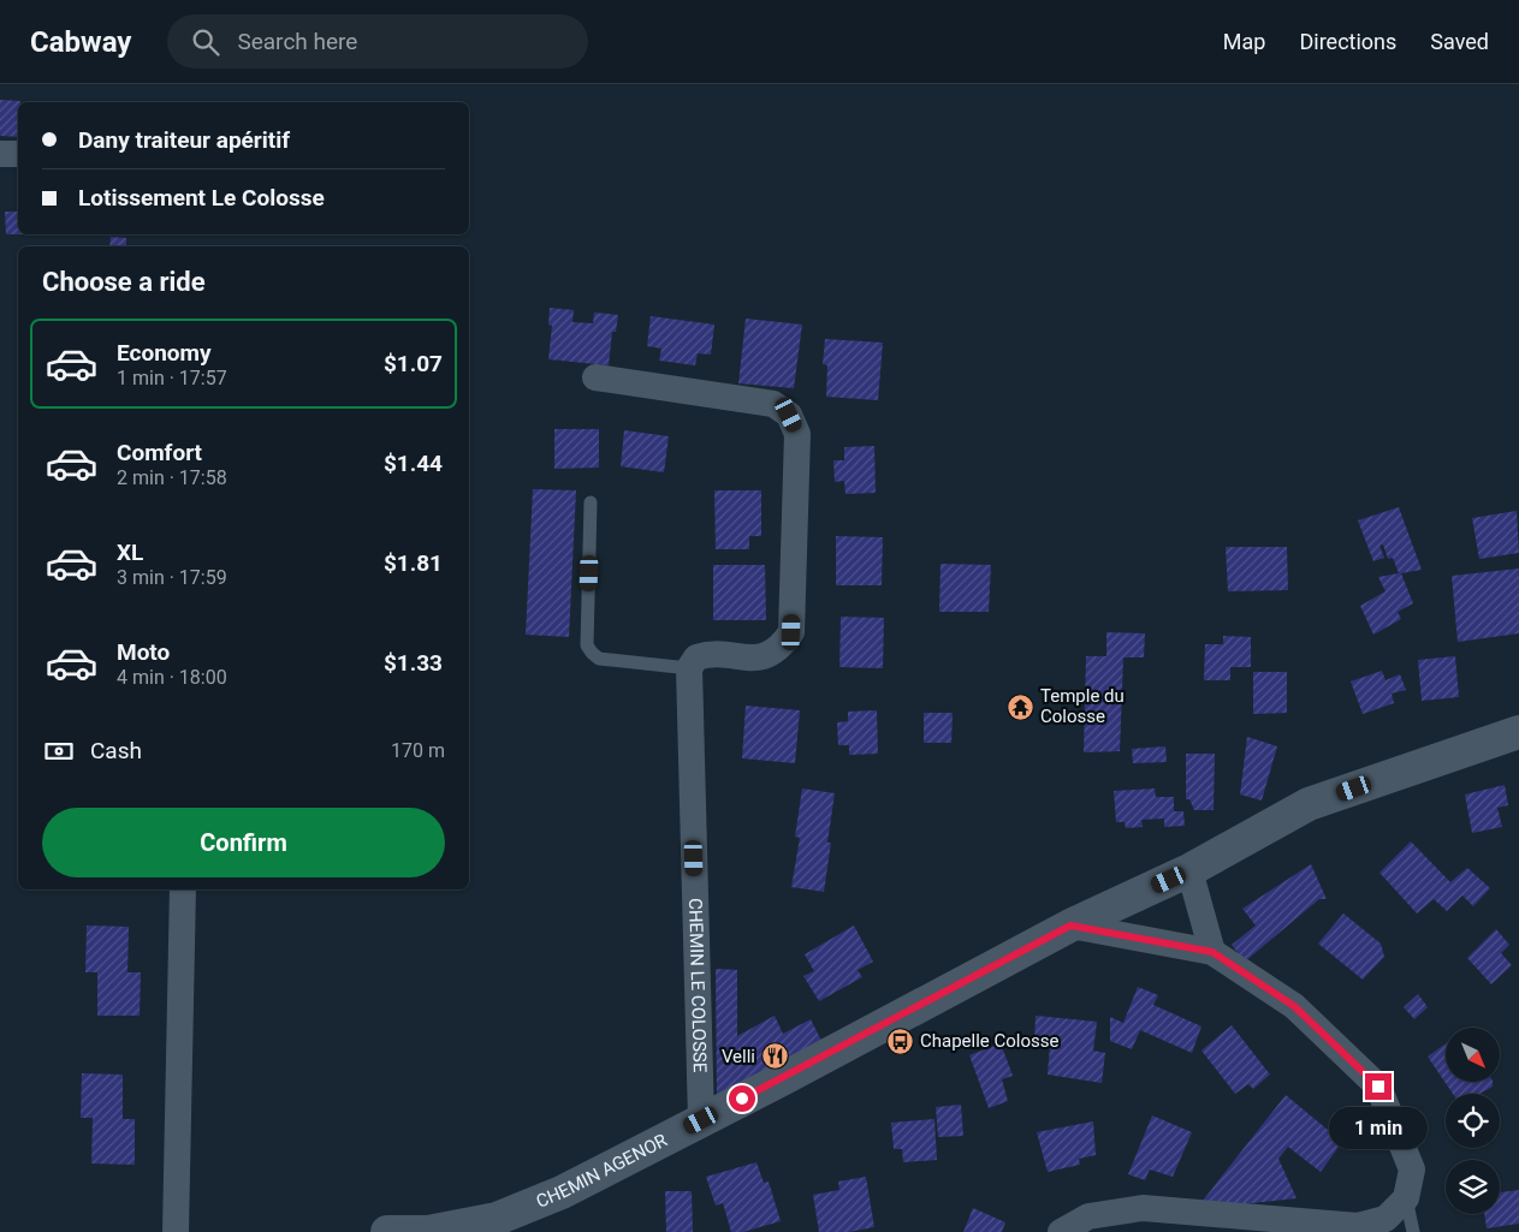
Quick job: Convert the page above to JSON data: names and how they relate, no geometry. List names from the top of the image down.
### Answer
{
  "streets": {
    "main road": ["CHEMIN AGENOR"],
    "street": ["CHEMIN LE COLOSSE"]
  },
  "crossings": [
    ["CHEMIN LE COLOSSE", "CHEMIN AGENOR"]
  ],
  "places": {
    "temple": ["Temple du Colosse"],
    "bus stop": ["Chapelle Colosse"],
    "restaurant": ["Velli"]
  },
  "north": "bottom right",
  "page": {
    "header": "Cabway",
    "search": "Search here",
    "nav": ["Map", "Directions", "Saved"],
    "banner": ["Dany traiteur apéritif", "Lotissement Le Colosse"],
    "heading": "Choose a ride",
    "list": [
      {
        "name": "Economy",
        "note": "1 min · 17:57",
        "value": "$1.07"
      },
      {
        "name": "Comfort",
        "note": "2 min · 17:58",
        "value": "$1.44"
      },
      {
        "name": "XL",
        "note": "3 min · 17:59",
        "value": "$1.81"
      },
      {
        "name": "Moto",
        "note": "4 min · 18:00",
        "value": "$1.33"
      }
    ],
    "pay": ["Cash", "170 m"],
    "buttons": "Confirm",
    "bubble": "1 min"
  }
}
